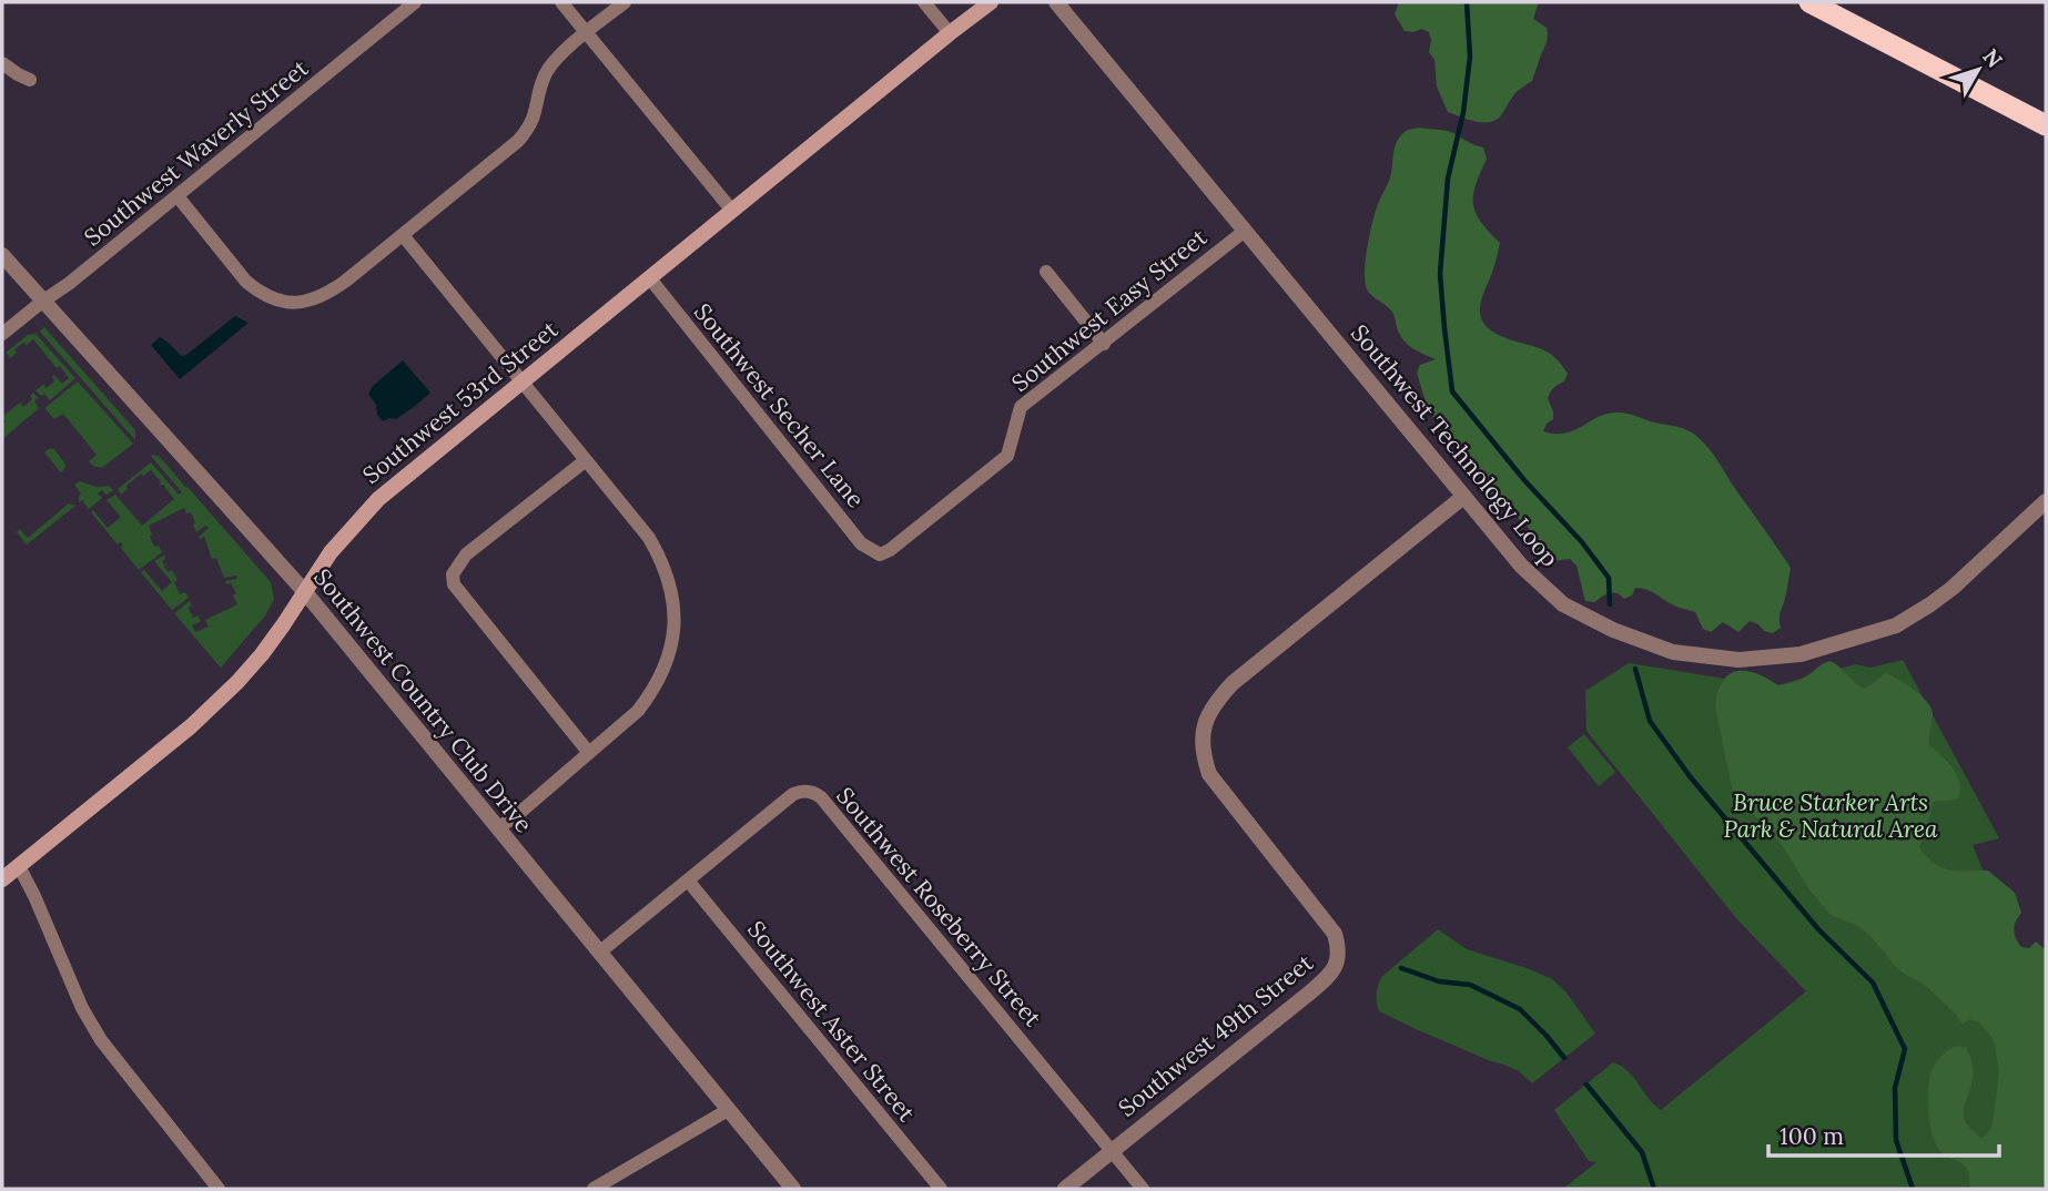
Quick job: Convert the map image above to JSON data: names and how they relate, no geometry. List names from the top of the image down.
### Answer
{
  "streets": {
    "main road": ["Southwest 53rd Street"],
    "street": [
      "Southwest Waverly Street",
      "Southwest Easy Street",
      "Southwest Secher Lane",
      "Southwest Technology Loop",
      "Southwest Country Club Drive",
      "Southwest Roseberry Street",
      "Southwest Aster Street",
      "Southwest 49th Street"
    ]
  },
  "crossings": [
    ["Southwest Waverly Street", "Southwest Country Club Drive"],
    ["Southwest Easy Street", "Southwest Secher Lane"],
    ["Southwest Easy Street", "Southwest Technology Loop"],
    ["Southwest 53rd Street", "Southwest Secher Lane"],
    ["Southwest 53rd Street", "Southwest Country Club Drive"],
    ["Southwest Technology Loop", "Southwest 49th Street"],
    ["Southwest Country Club Drive", "Southwest Roseberry Street"],
    ["Southwest Roseberry Street", "Southwest Aster Street"],
    ["Southwest Roseberry Street", "Southwest 49th Street"]
  ],
  "parks": ["Bruce Starker Arts Park & Natural Area"],
  "scale_bar": "100 m",
  "north": "top right"
}
